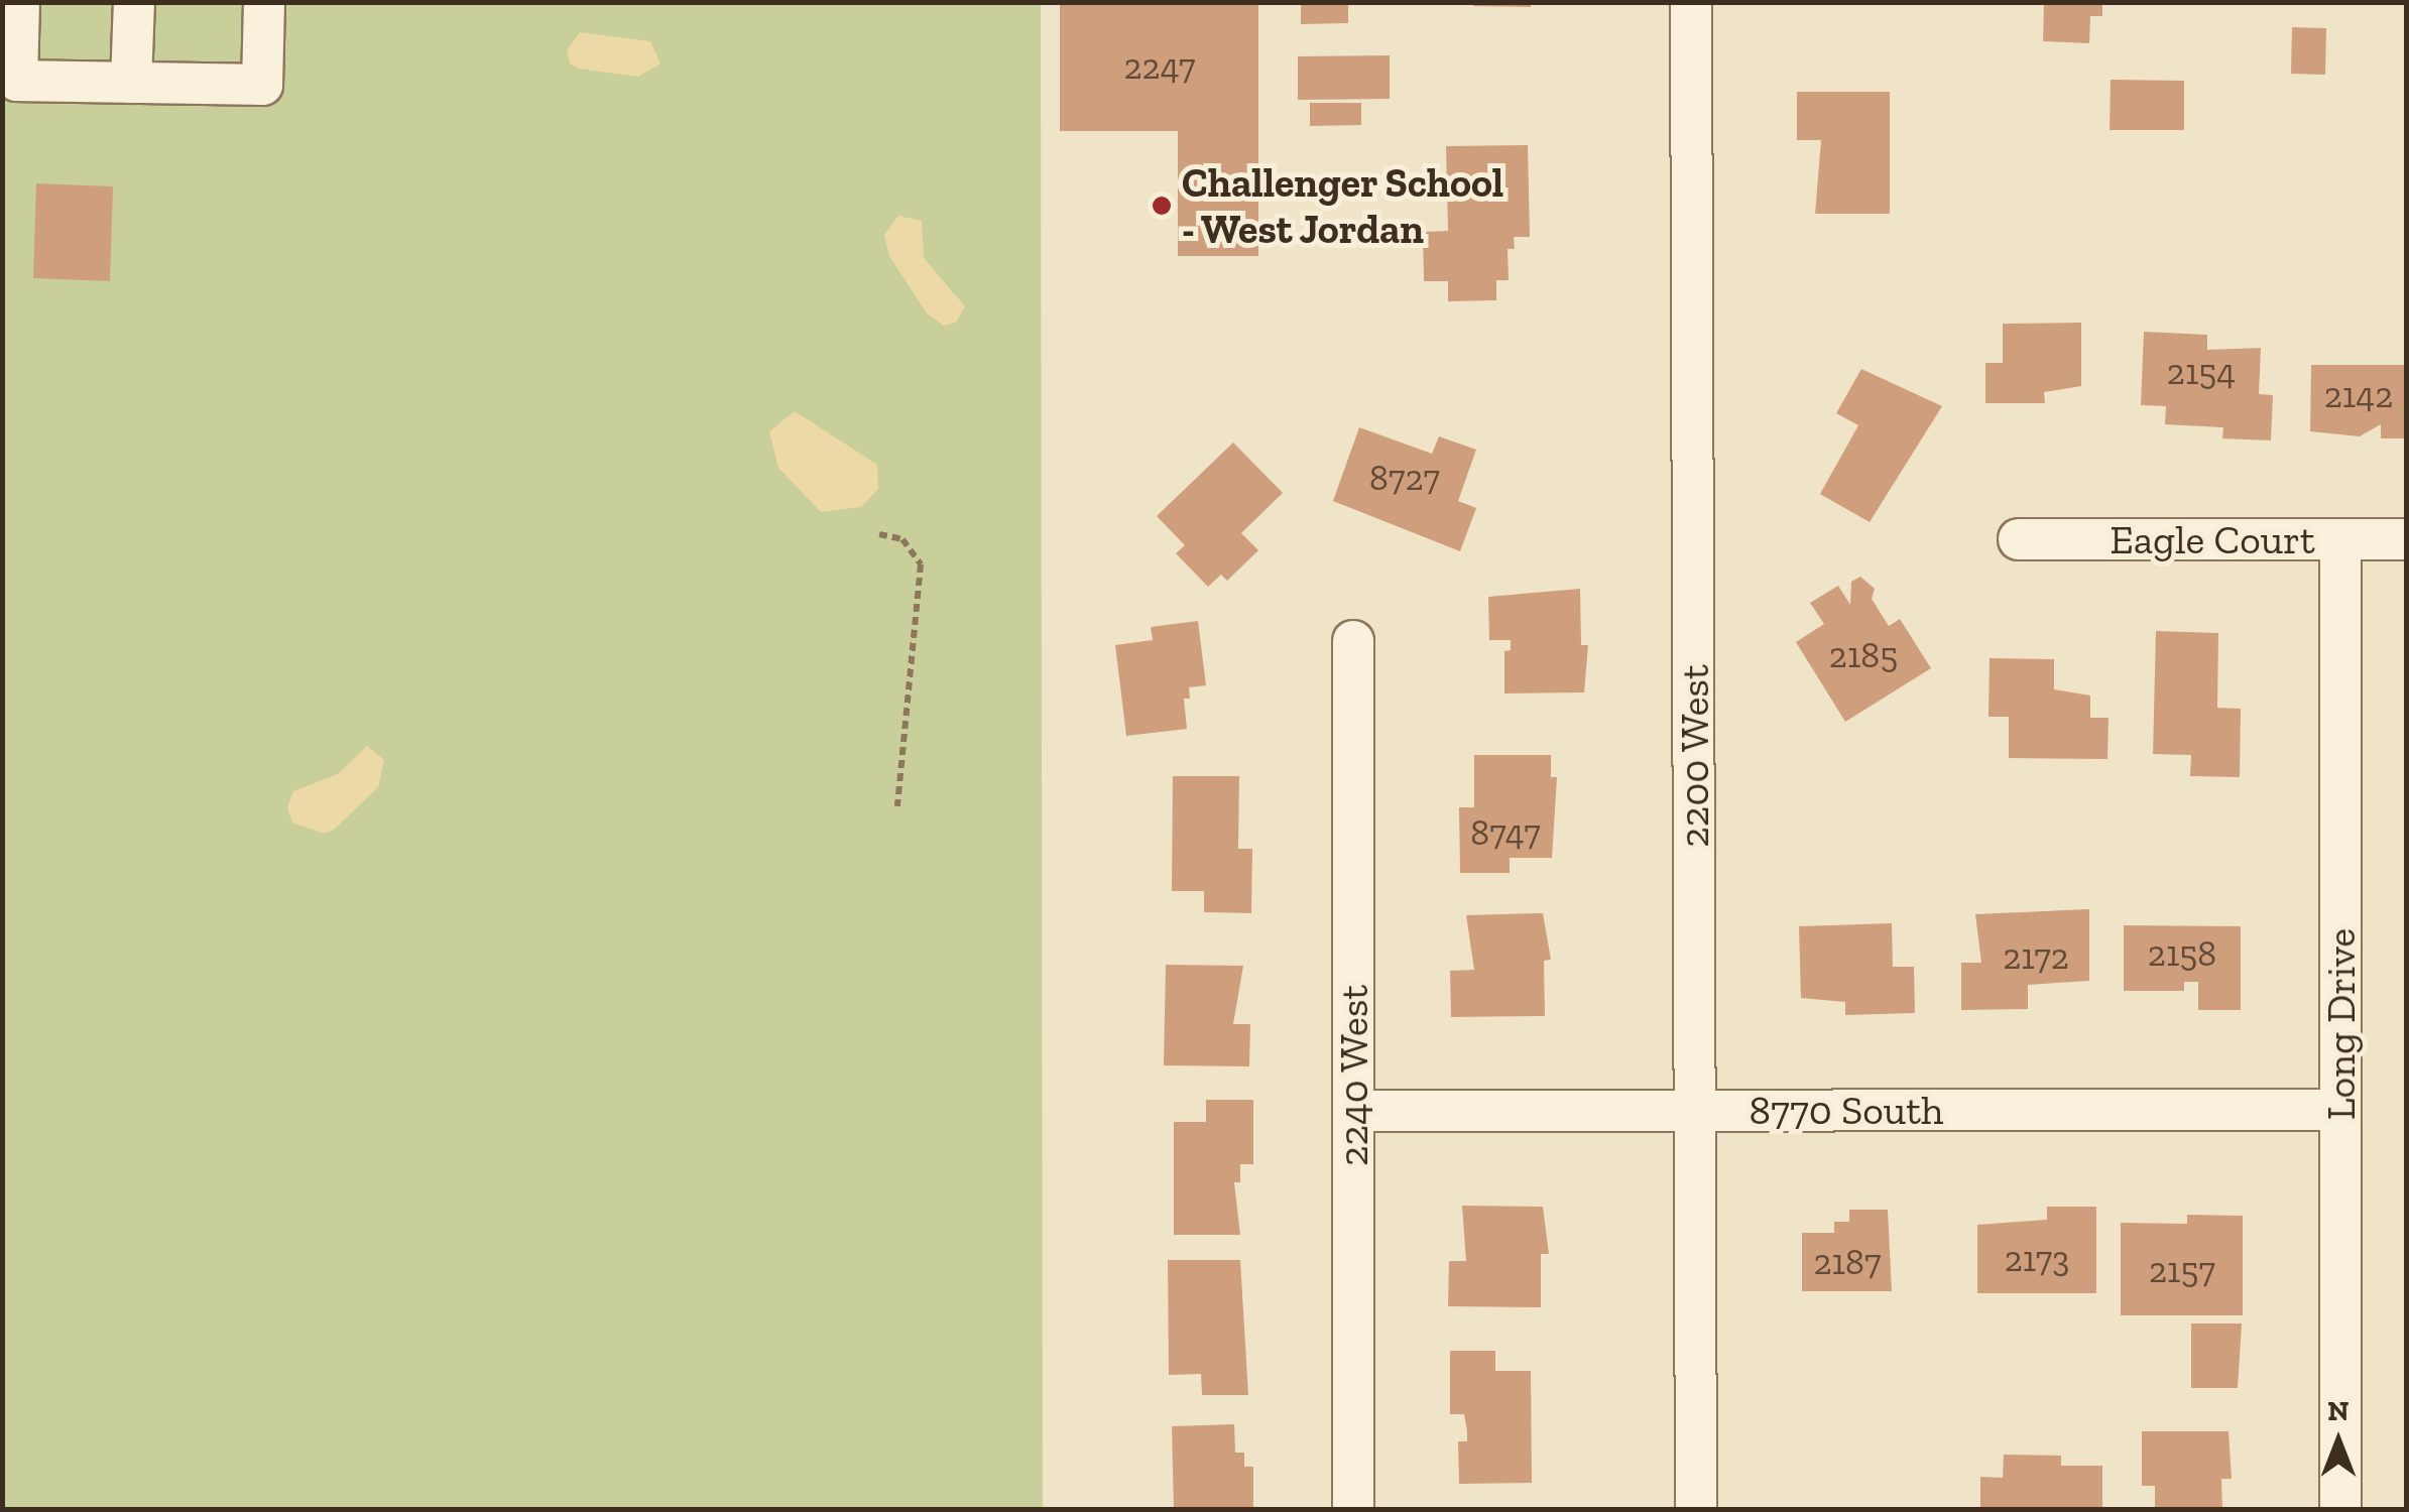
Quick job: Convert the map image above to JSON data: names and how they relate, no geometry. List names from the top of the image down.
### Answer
{
  "streets": {
    "street": [
      "Eagle Court",
      "2200 West",
      "Long Drive",
      "2240 West",
      "8770 South"
    ]
  },
  "crossings": [
    ["Eagle Court", "Long Drive"],
    ["2200 West", "8770 South"],
    ["Long Drive", "8770 South"],
    ["2240 West", "8770 South"]
  ],
  "places": ["Challenger School - West Jordan"],
  "house_numbers": [
    "2247",
    "2154",
    "2142",
    "8727",
    "2185",
    "8747",
    "2158",
    "2172",
    "2173",
    "2187",
    "2157"
  ],
  "north": "top"
}
